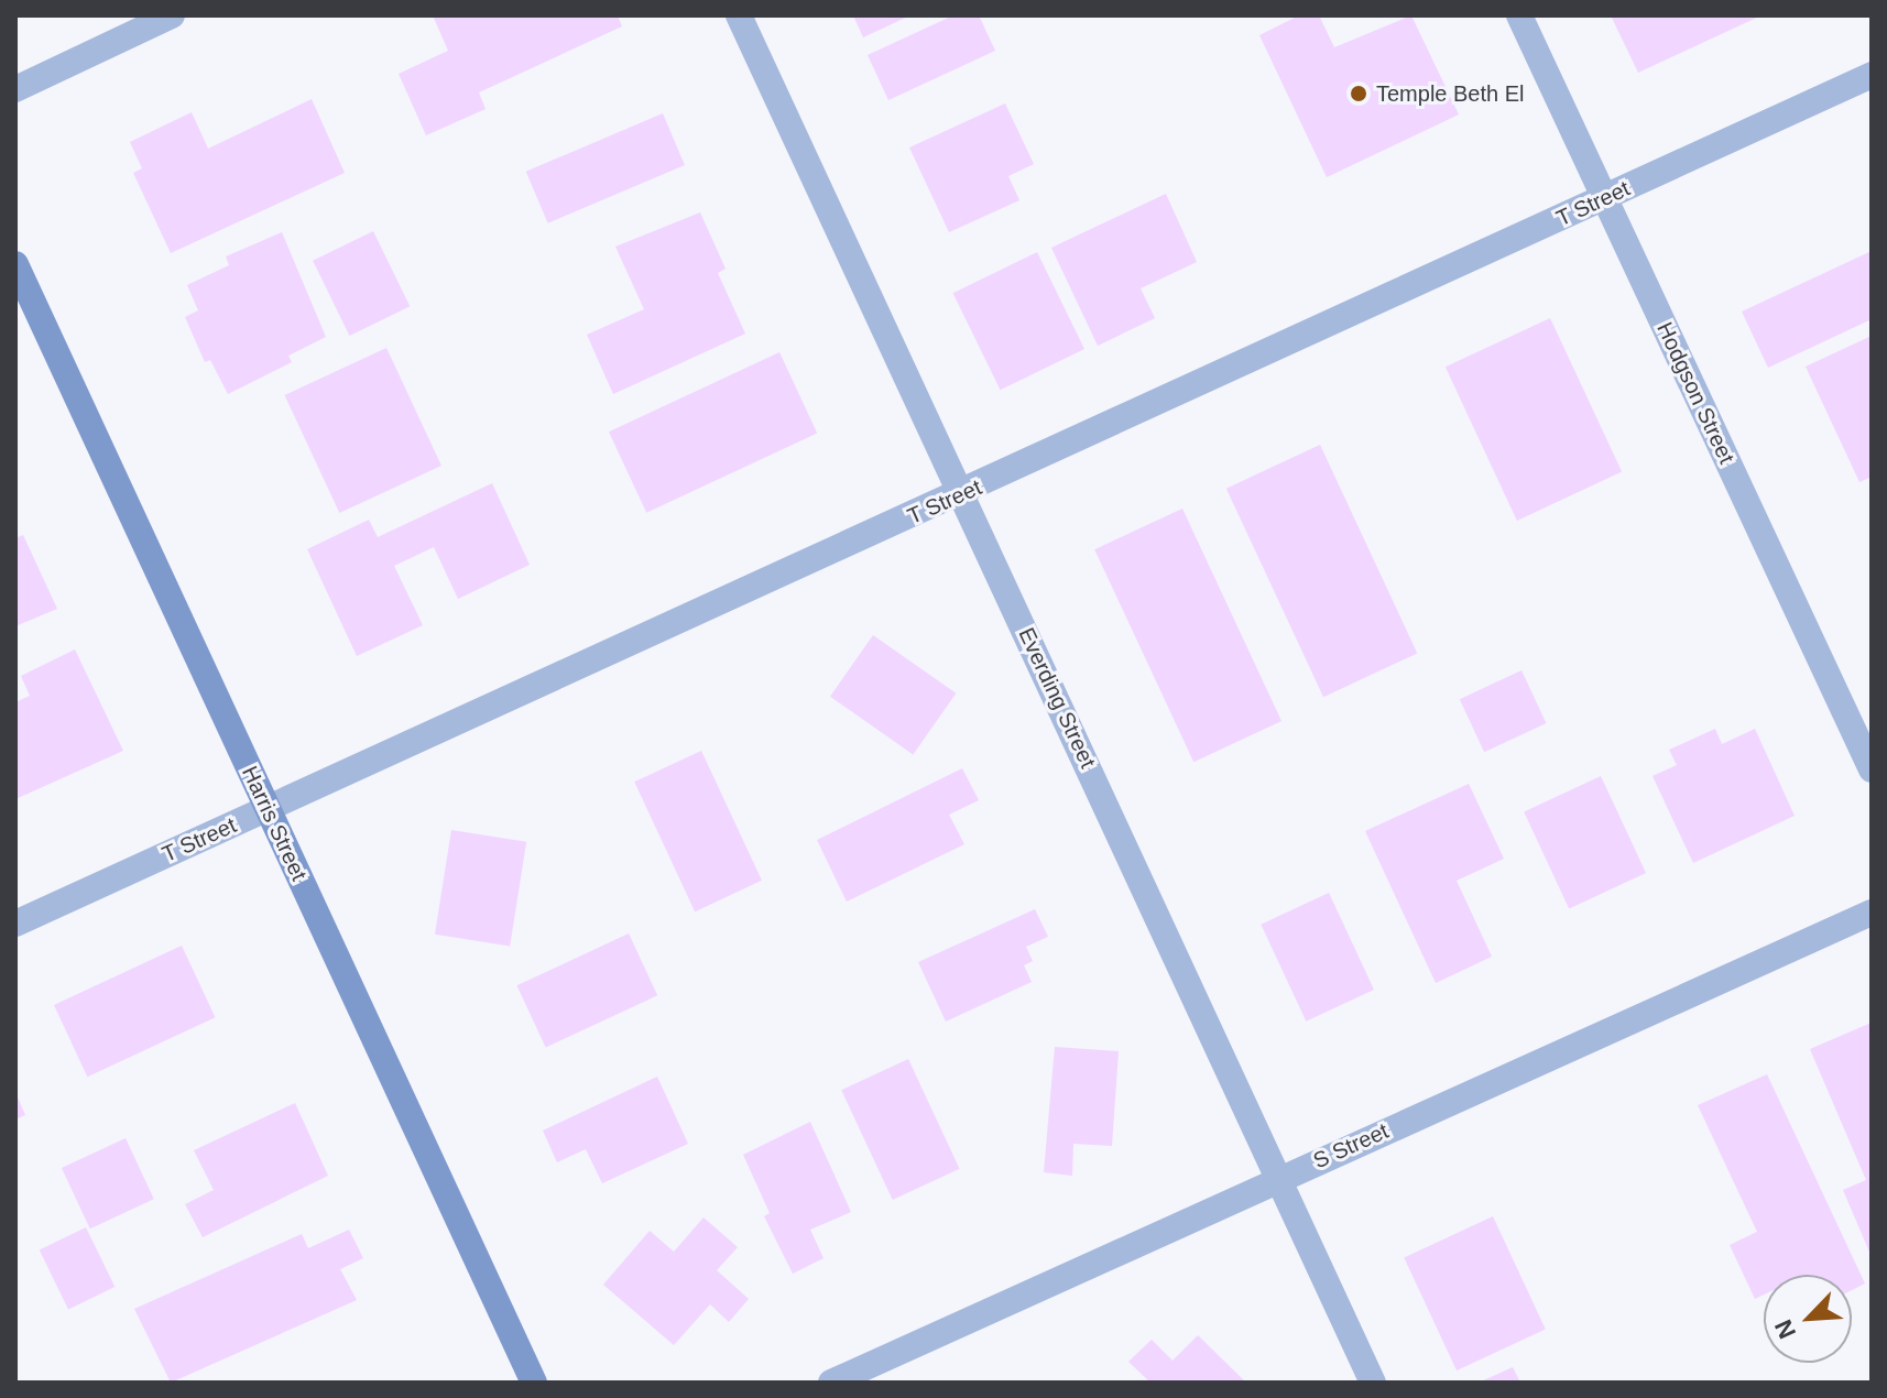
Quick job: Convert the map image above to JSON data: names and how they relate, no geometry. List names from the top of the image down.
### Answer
{
  "streets": {
    "main road": ["Harris Street"],
    "street": [
      "T Street",
      "Hodgson Street",
      "Everding Street",
      "S Street"
    ]
  },
  "crossings": [
    ["T Street", "Hodgson Street"],
    ["T Street", "Everding Street"],
    ["T Street", "Harris Street"],
    ["Everding Street", "S Street"]
  ],
  "places": ["Temple Beth El"],
  "north": "bottom left"
}
